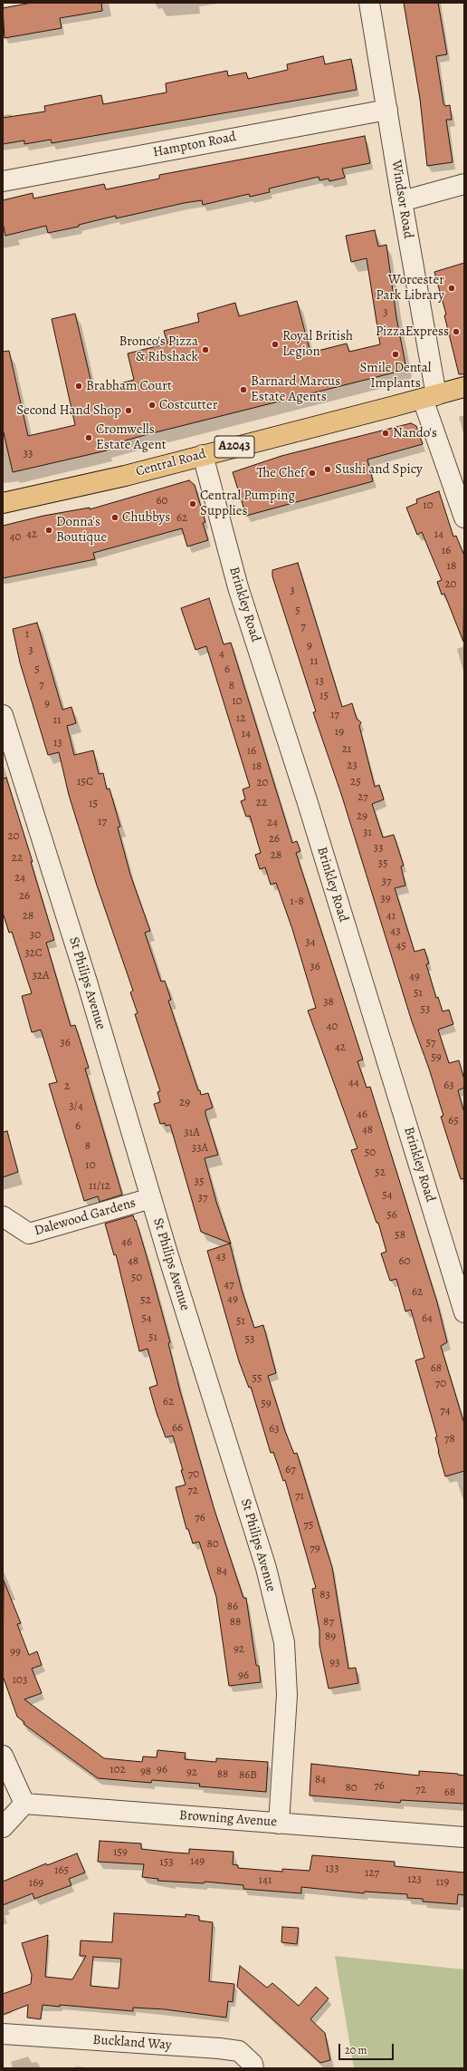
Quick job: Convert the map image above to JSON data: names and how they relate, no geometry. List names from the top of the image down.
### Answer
{
  "streets": {
    "main road": ["A2043", "Central Road"],
    "street": [
      "Hampton Road",
      "Windsor Road",
      "Brinkley Road",
      "St Philips Avenue",
      "Dalewood Gardens",
      "Browning Avenue",
      "Buckland Way"
    ]
  },
  "crossings": [
    ["Hampton Road", "Windsor Road"],
    ["Windsor Road", "Central Road"],
    ["Central Road", "Brinkley Road"],
    ["St Philips Avenue", "Dalewood Gardens"],
    ["St Philips Avenue", "Browning Avenue"]
  ],
  "places": [
    "Worcester Park Library",
    "PizzaExpress",
    "Royal British Legion",
    "Bronco's Pizza & Ribshack",
    "Smile Dental Implants",
    "Brabham Court",
    "Barnard Marcus Estate Agents",
    "Costcutter",
    "Second Hand Shop",
    "Nando's",
    "Cromwells Estate Agent",
    "Sushi and Spicy",
    "The Chef",
    "Central Pumping Supplies",
    "Chubbys",
    "Donna's Boutique"
  ],
  "house_numbers": [
    "3",
    "33",
    "60",
    "10",
    "62",
    "42",
    "14",
    "40",
    "16",
    "18",
    "20",
    "3",
    "5",
    "7",
    "1",
    "9",
    "3",
    "4",
    "11",
    "5",
    "6",
    "13",
    "7",
    "8",
    "15",
    "10",
    "9",
    "17",
    "12",
    "11",
    "19",
    "14",
    "13",
    "21",
    "16",
    "23",
    "18",
    "15C",
    "25",
    "20",
    "27",
    "22",
    "15",
    "29",
    "17",
    "24",
    "31",
    "20",
    "26",
    "33",
    "28",
    "22",
    "35",
    "24",
    "37",
    "26",
    "39",
    "1-8",
    "28",
    "41",
    "43",
    "30",
    "34",
    "45",
    "32C",
    "36",
    "32A",
    "49",
    "51",
    "38",
    "53",
    "40",
    "36",
    "57",
    "42",
    "59",
    "44",
    "63",
    "2",
    "29",
    "3/4",
    "46",
    "65",
    "6",
    "48",
    "31A",
    "8",
    "33A",
    "50",
    "10",
    "52",
    "35",
    "11/12",
    "54",
    "37",
    "56",
    "58",
    "46",
    "43",
    "48",
    "60",
    "50",
    "47",
    "62",
    "49",
    "52",
    "54",
    "64",
    "51",
    "51",
    "53",
    "68",
    "55",
    "70",
    "62",
    "59",
    "74",
    "66",
    "63",
    "78",
    "67",
    "70",
    "72",
    "71",
    "76",
    "75",
    "80",
    "79",
    "84",
    "83",
    "86",
    "88",
    "87",
    "89",
    "92",
    "99",
    "93",
    "96",
    "103",
    "102",
    "96",
    "98",
    "92",
    "88",
    "86B",
    "84",
    "76",
    "80",
    "72",
    "68",
    "159",
    "149",
    "153",
    "133",
    "165",
    "127",
    "123",
    "141",
    "119",
    "169"
  ],
  "scale_bar": "20 m"
}
